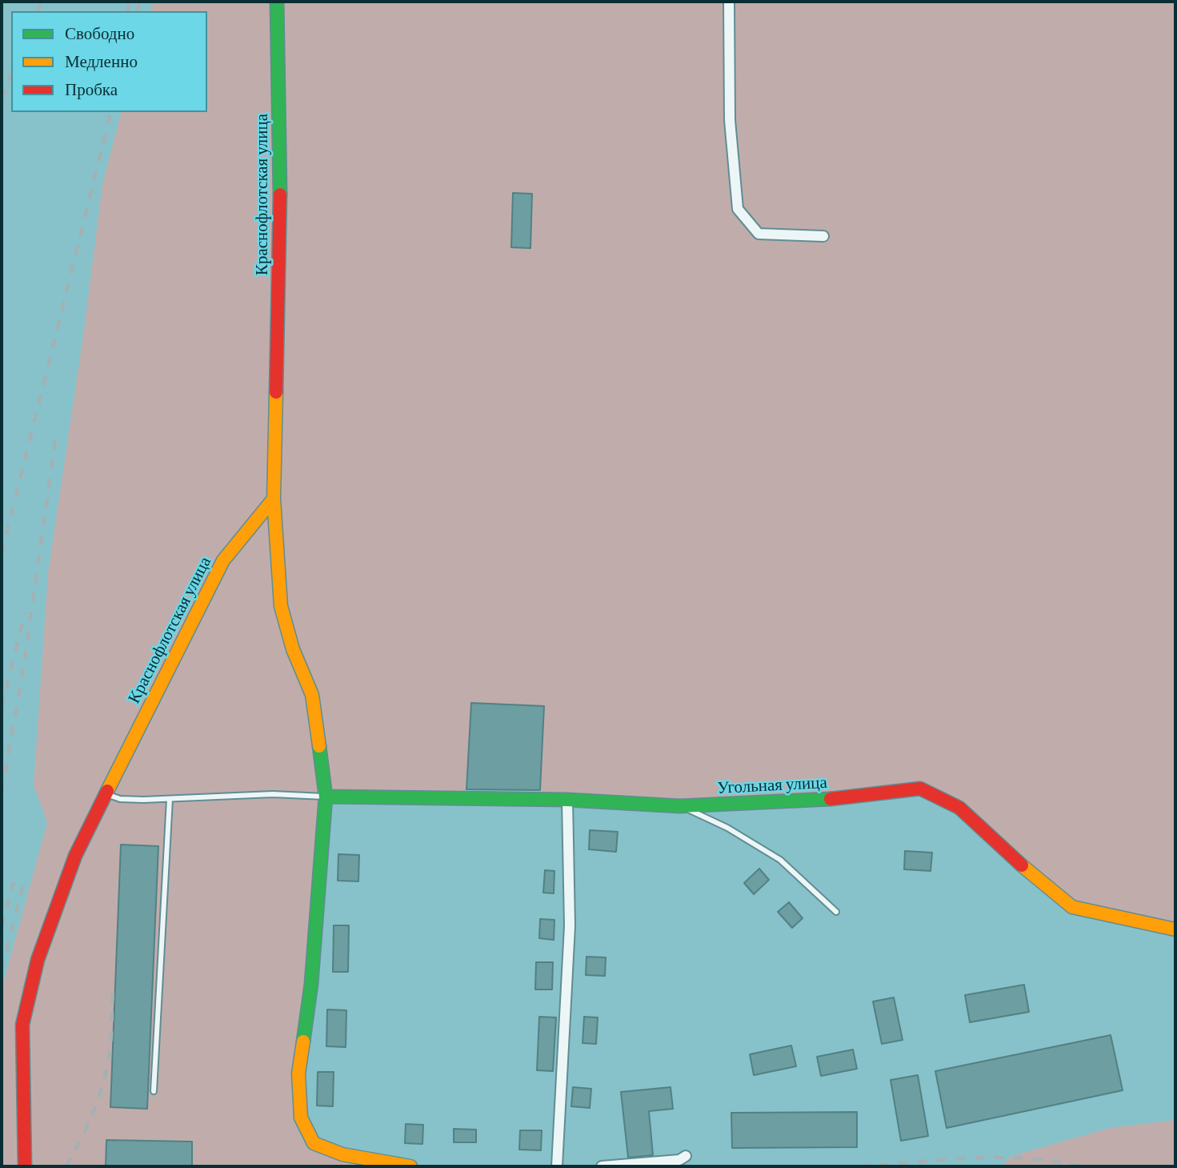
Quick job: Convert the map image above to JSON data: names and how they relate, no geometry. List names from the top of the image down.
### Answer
{
  "streets": {
    "street": ["Краснофлотская улица", "Угольная улица"]
  },
  "legend": ["Свободно", "Медленно", "Пробка"]
}
